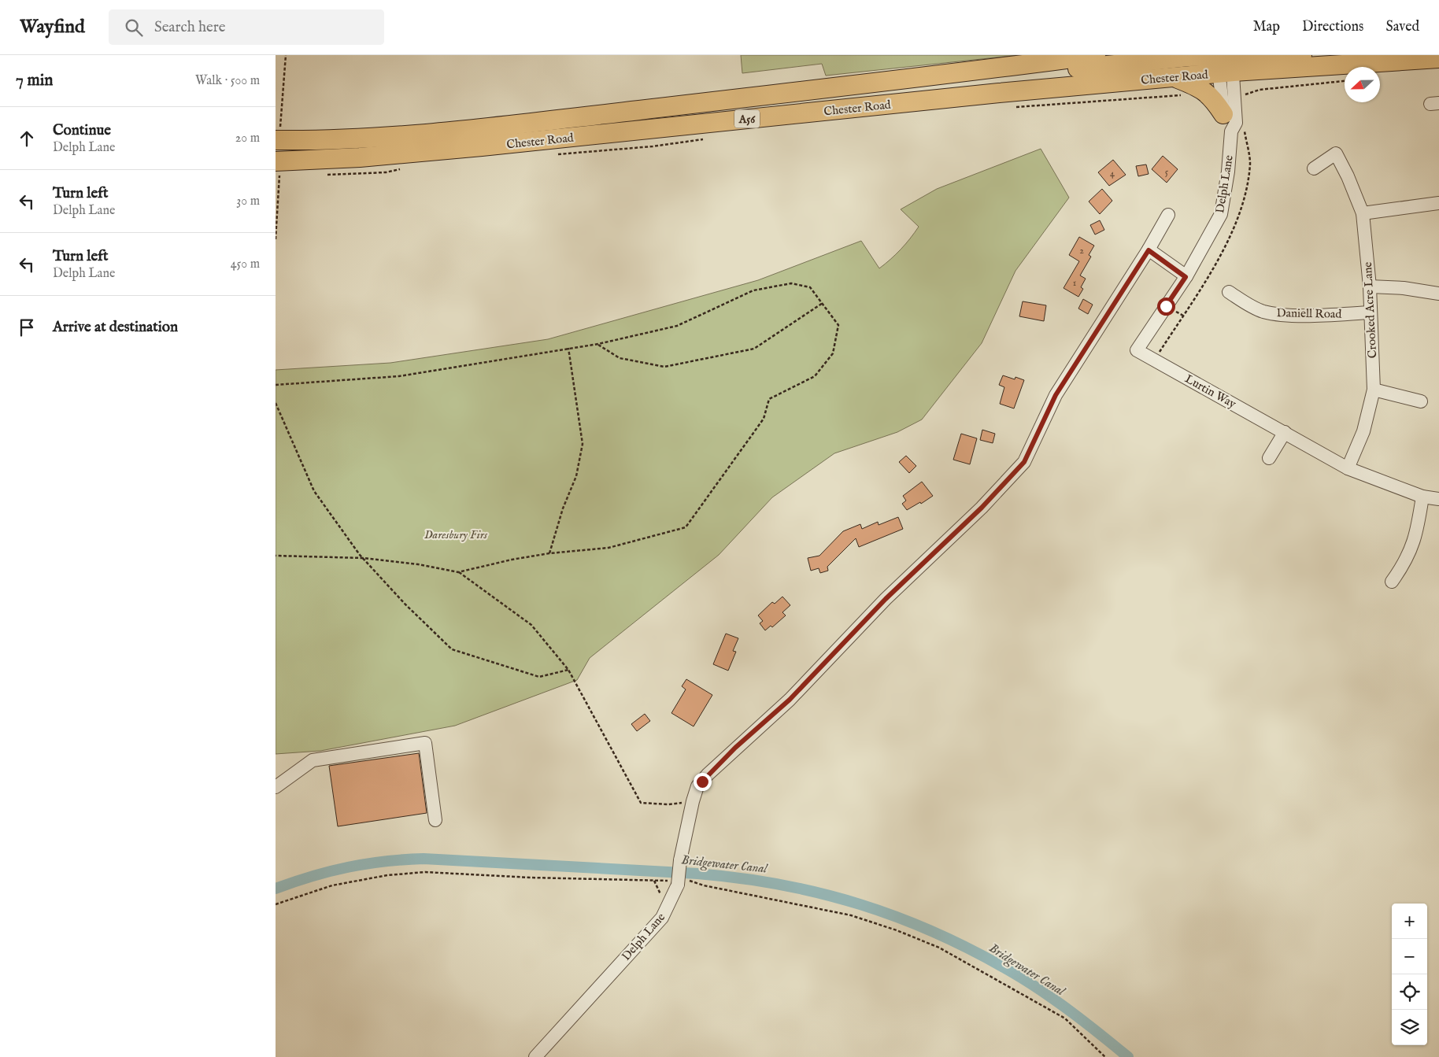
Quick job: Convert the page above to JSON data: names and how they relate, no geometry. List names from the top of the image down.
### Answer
{
  "streets": {
    "highway": ["Chester Road", "A56"],
    "street": [
      "Delph Lane",
      "Crooked Acre Lane",
      "Daniell Road",
      "Lurtin Way"
    ]
  },
  "crossings": [
    ["Chester Road", "Delph Lane"],
    ["Delph Lane", "Lurtin Way"],
    ["Crooked Acre Lane", "Daniell Road"],
    ["Crooked Acre Lane", "Lurtin Way"]
  ],
  "water": ["Bridgewater Canal"],
  "parks": ["Daresbury Firs"],
  "house_numbers": [
    "5",
    "4",
    "2",
    "1"
  ],
  "north": "left",
  "page": {
    "header": "Wayfind",
    "search": "Search here",
    "nav": ["Map", "Directions", "Saved"],
    "heading": ["7 min", "Walk · 500 m"],
    "list": [
      ["Continue", "Delph Lane", "20 m"],
      ["Turn left", "Delph Lane", "30 m"],
      ["Turn left", "Delph Lane", "450 m"],
      "Arrive at destination"
    ],
    "map_buttons": ["+", "−"]
  }
}
